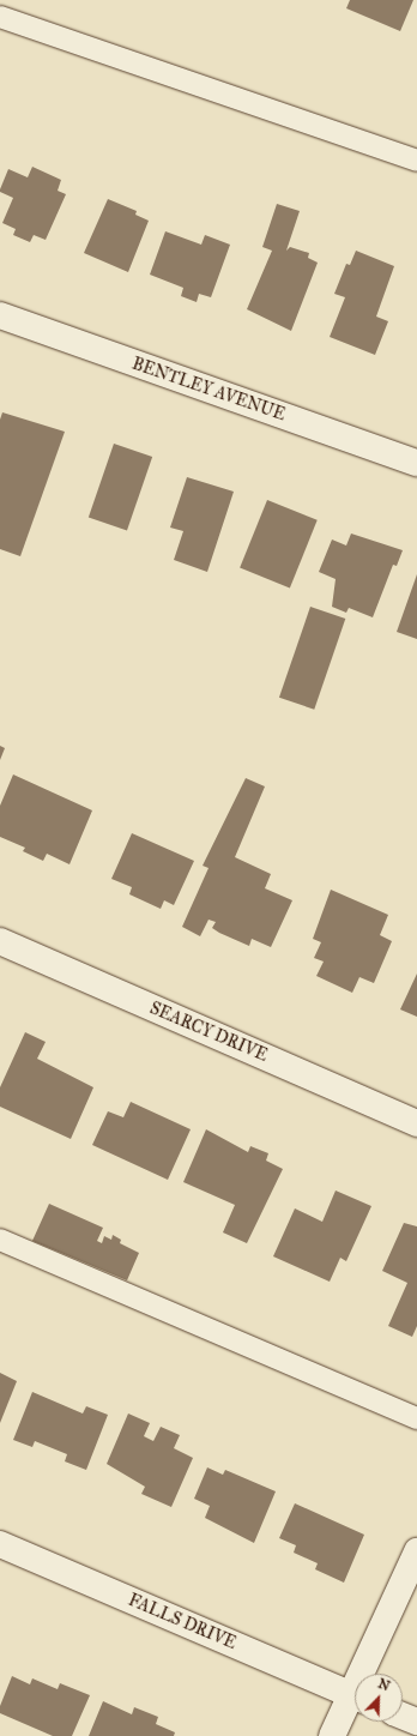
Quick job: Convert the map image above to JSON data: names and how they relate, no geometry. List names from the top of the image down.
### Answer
{
  "streets": {
    "street": ["BENTLEY AVENUE", "SEARCY DRIVE", "FALLS DRIVE"]
  },
  "north": "top right"
}
